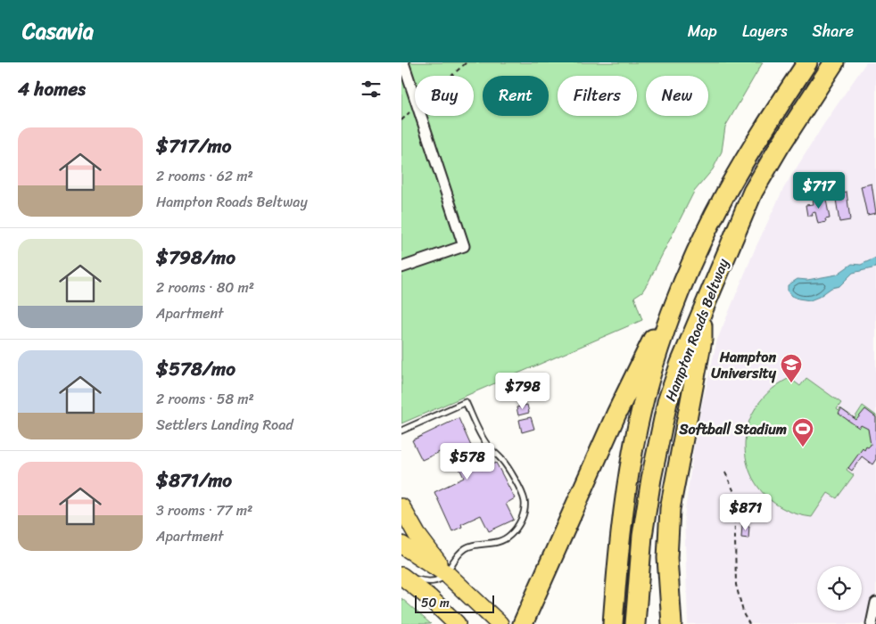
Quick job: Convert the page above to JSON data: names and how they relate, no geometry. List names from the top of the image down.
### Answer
{
  "streets": {
    "highway": ["Hampton Roads Beltway"]
  },
  "places": {
    "school or university": ["Hampton University"],
    "sports": ["Softball Stadium"]
  },
  "scale_bar": "50 m",
  "page": {
    "header": "Casavia",
    "nav": ["Map", "Layers", "Share"],
    "heading": "4 homes",
    "chip": [
      "Buy",
      "Rent",
      "Filters",
      "New"
    ],
    "list": [
      {
        "name": "$717/mo",
        "note": "2 rooms · 62 m² · Hampton Roads Beltway"
      },
      {
        "name": "$798/mo",
        "note": "2 rooms · 80 m² · Apartment"
      },
      {
        "name": "$578/mo",
        "note": "2 rooms · 58 m² · Settlers Landing Road"
      },
      {
        "name": "$871/mo",
        "note": "3 rooms · 77 m² · Apartment"
      }
    ],
    "price": [
      "$717",
      "$798",
      "$578",
      "$871"
    ],
    "scale": "50 m"
  }
}
